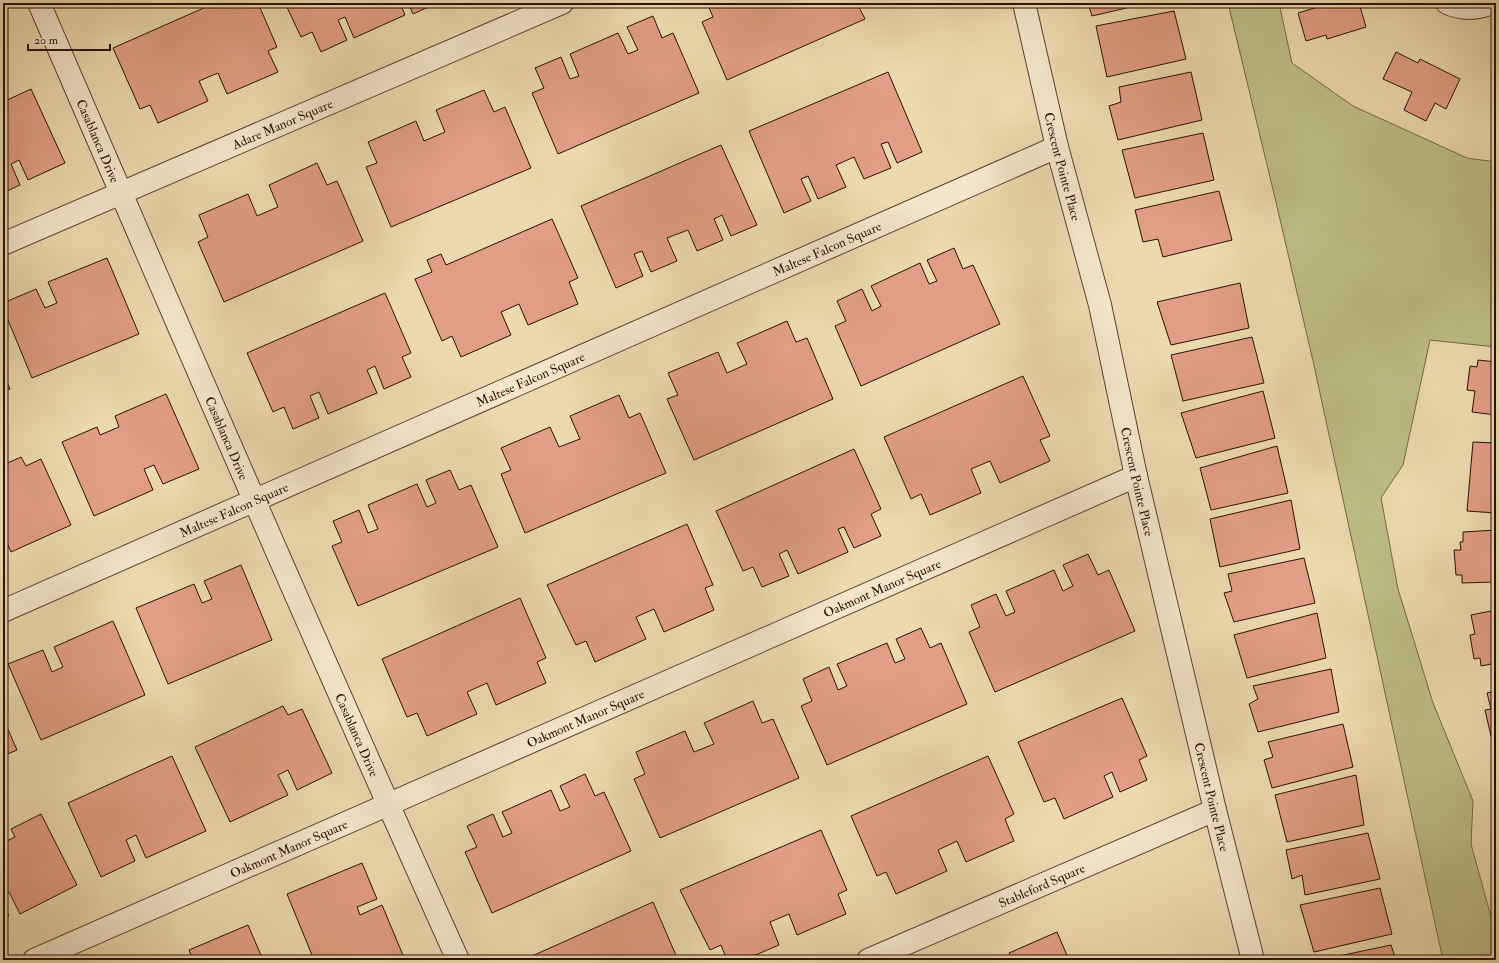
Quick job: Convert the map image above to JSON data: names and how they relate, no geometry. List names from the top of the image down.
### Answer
{
  "streets": {
    "street": [
      "Adare Manor Square",
      "Casablanca Drive",
      "Crescent Pointe Place",
      "Maltese Falcon Square",
      "Oakmont Manor Square",
      "Stableford Square"
    ]
  },
  "crossings": [
    ["Adare Manor Square", "Casablanca Drive"],
    ["Casablanca Drive", "Maltese Falcon Square"],
    ["Casablanca Drive", "Oakmont Manor Square"],
    ["Crescent Pointe Place", "Maltese Falcon Square"],
    ["Crescent Pointe Place", "Oakmont Manor Square"],
    ["Crescent Pointe Place", "Stableford Square"]
  ],
  "scale_bar": "20 m"
}
